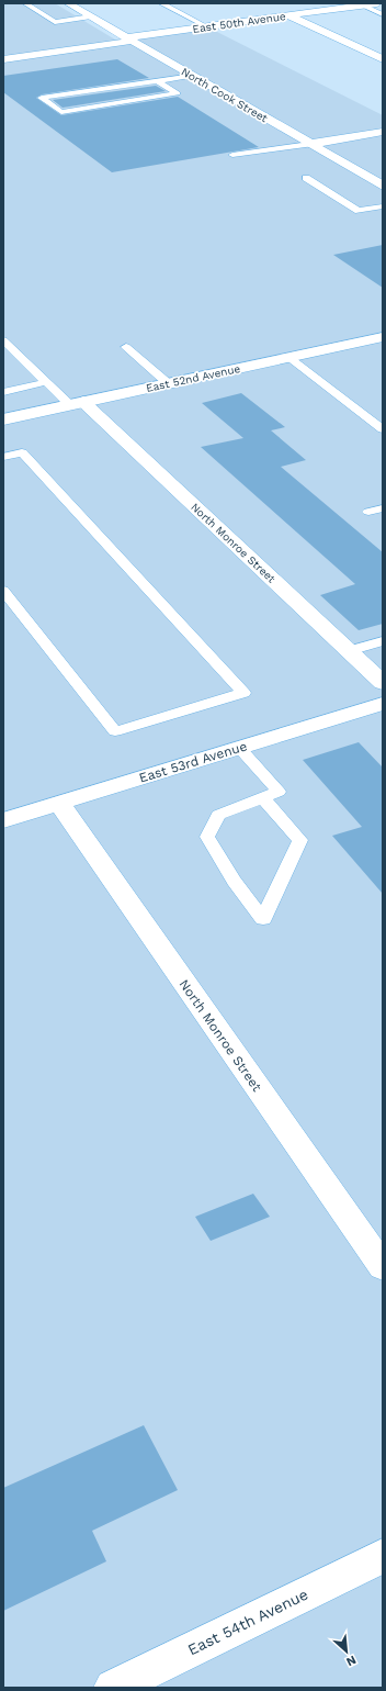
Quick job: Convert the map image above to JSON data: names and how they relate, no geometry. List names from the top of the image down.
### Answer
{
  "streets": {
    "street": [
      "East 50th Avenue",
      "North Cook Street",
      "East 52nd Avenue",
      "North Monroe Street",
      "East 53rd Avenue",
      "East 54th Avenue"
    ]
  },
  "crossings": [
    ["East 50th Avenue", "North Cook Street"],
    ["East 52nd Avenue", "North Monroe Street"],
    ["North Monroe Street", "East 53rd Avenue"]
  ],
  "north": "bottom right"
}
